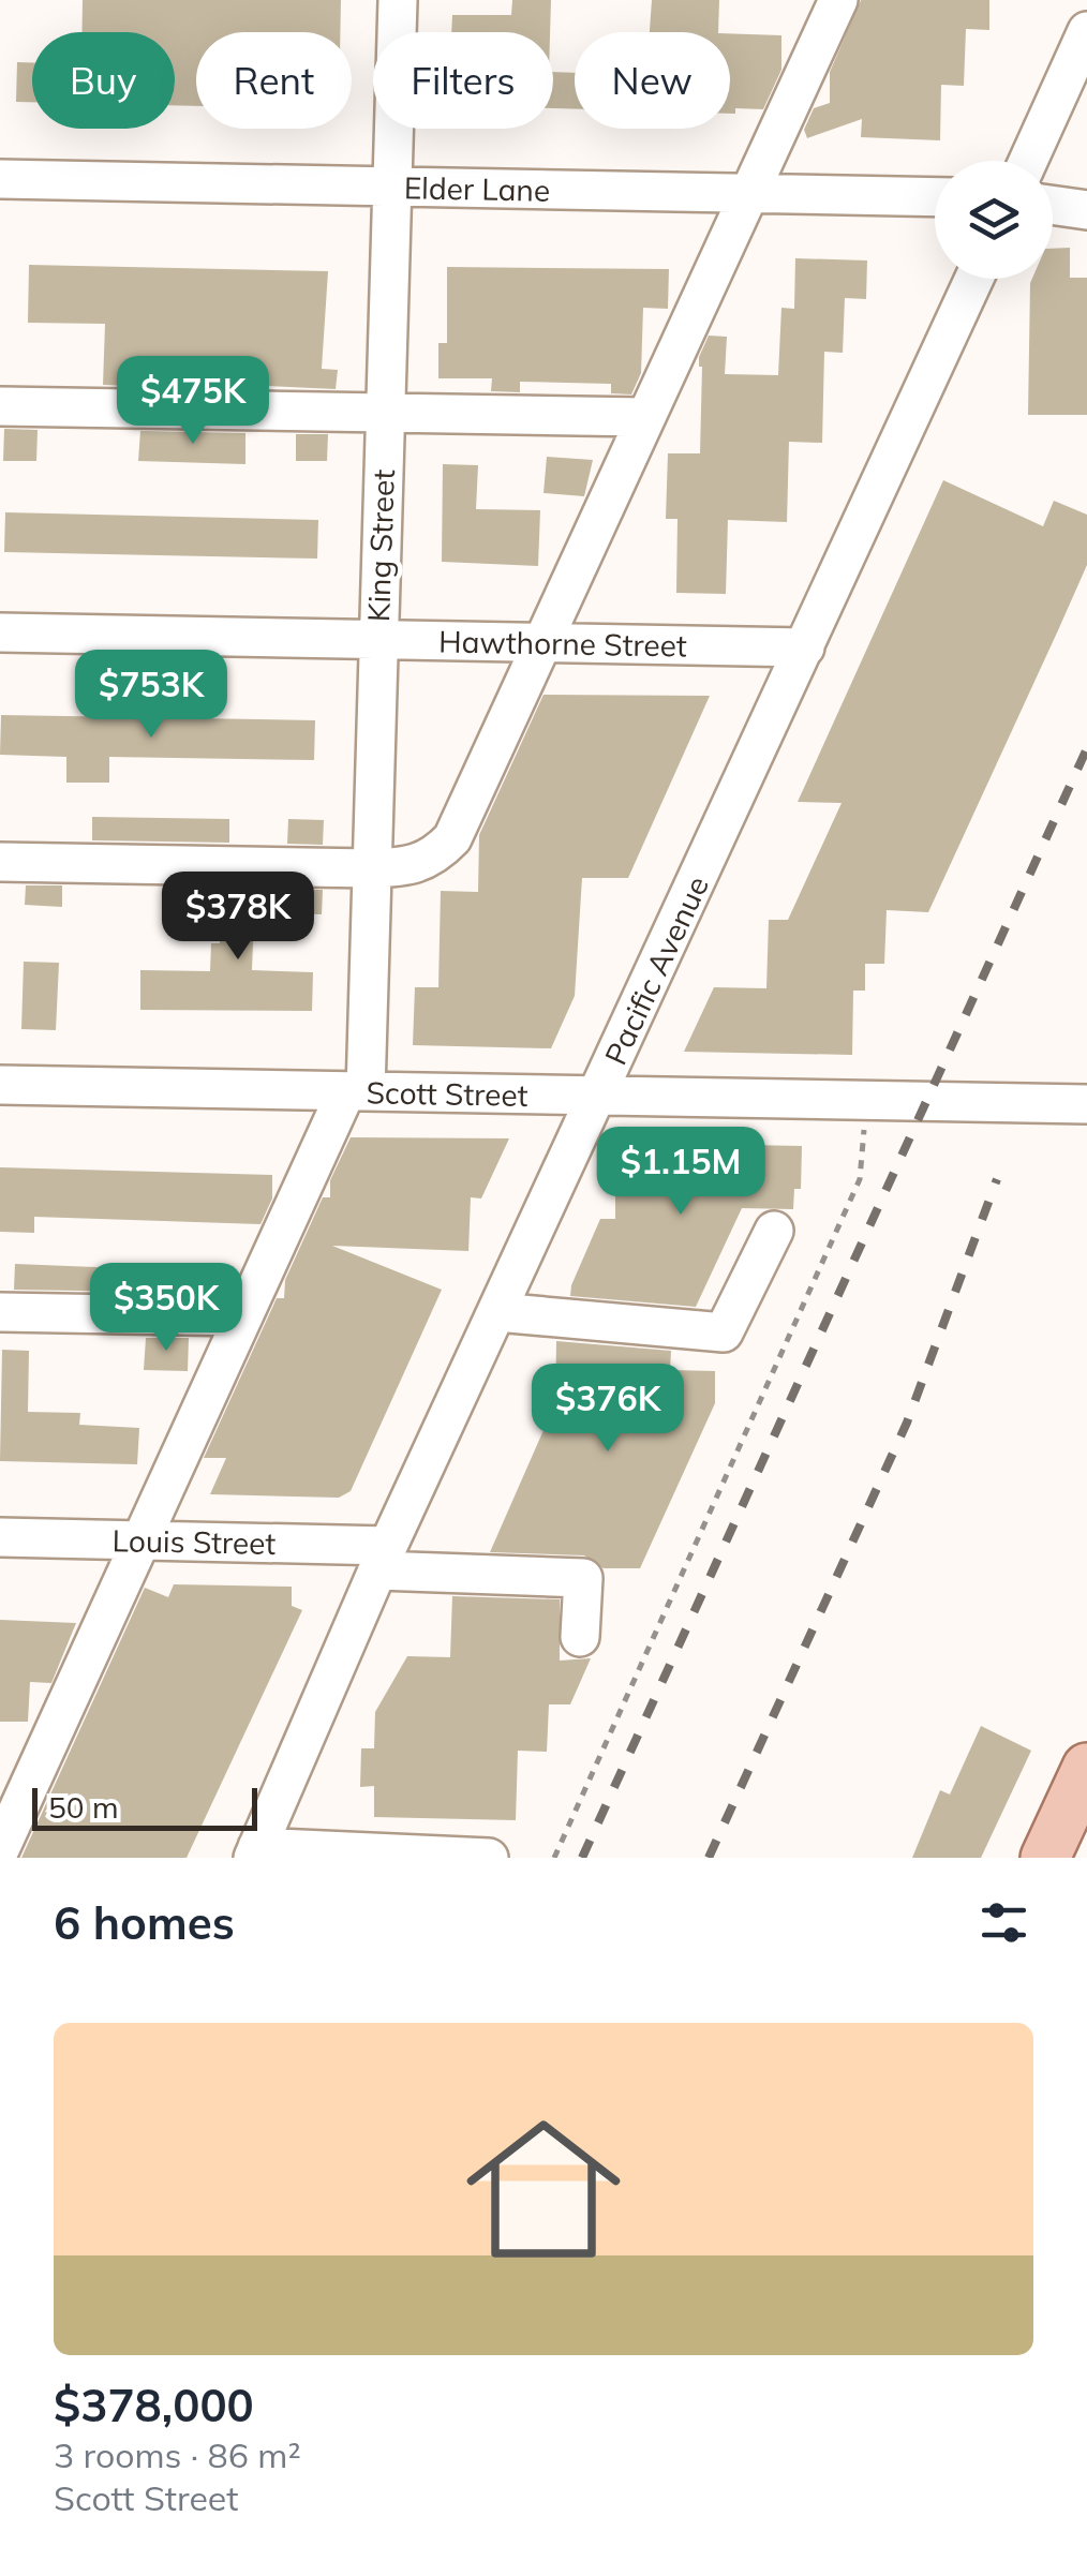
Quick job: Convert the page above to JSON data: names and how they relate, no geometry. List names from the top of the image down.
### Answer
{
  "streets": {
    "street": [
      "Elder Lane",
      "King Street",
      "Hawthorne Street",
      "Pacific Avenue",
      "Scott Street",
      "Louis Street"
    ]
  },
  "crossings": [
    ["Elder Lane", "King Street"],
    ["King Street", "Hawthorne Street"],
    ["King Street", "Scott Street"],
    ["Hawthorne Street", "Pacific Avenue"],
    ["Pacific Avenue", "Scott Street"],
    ["Pacific Avenue", "Louis Street"]
  ],
  "scale_bar": "50 m",
  "page": {
    "chip": [
      "Buy",
      "Rent",
      "Filters",
      "New"
    ],
    "price": [
      "$475K",
      "$753K",
      "$378K",
      "$1.15M",
      "$350K",
      "$376K"
    ],
    "scale": "50 m",
    "heading": "6 homes",
    "list": [
      {
        "name": "$378,000",
        "note": "3 rooms · 86 m² · Scott Street"
      }
    ]
  }
}
